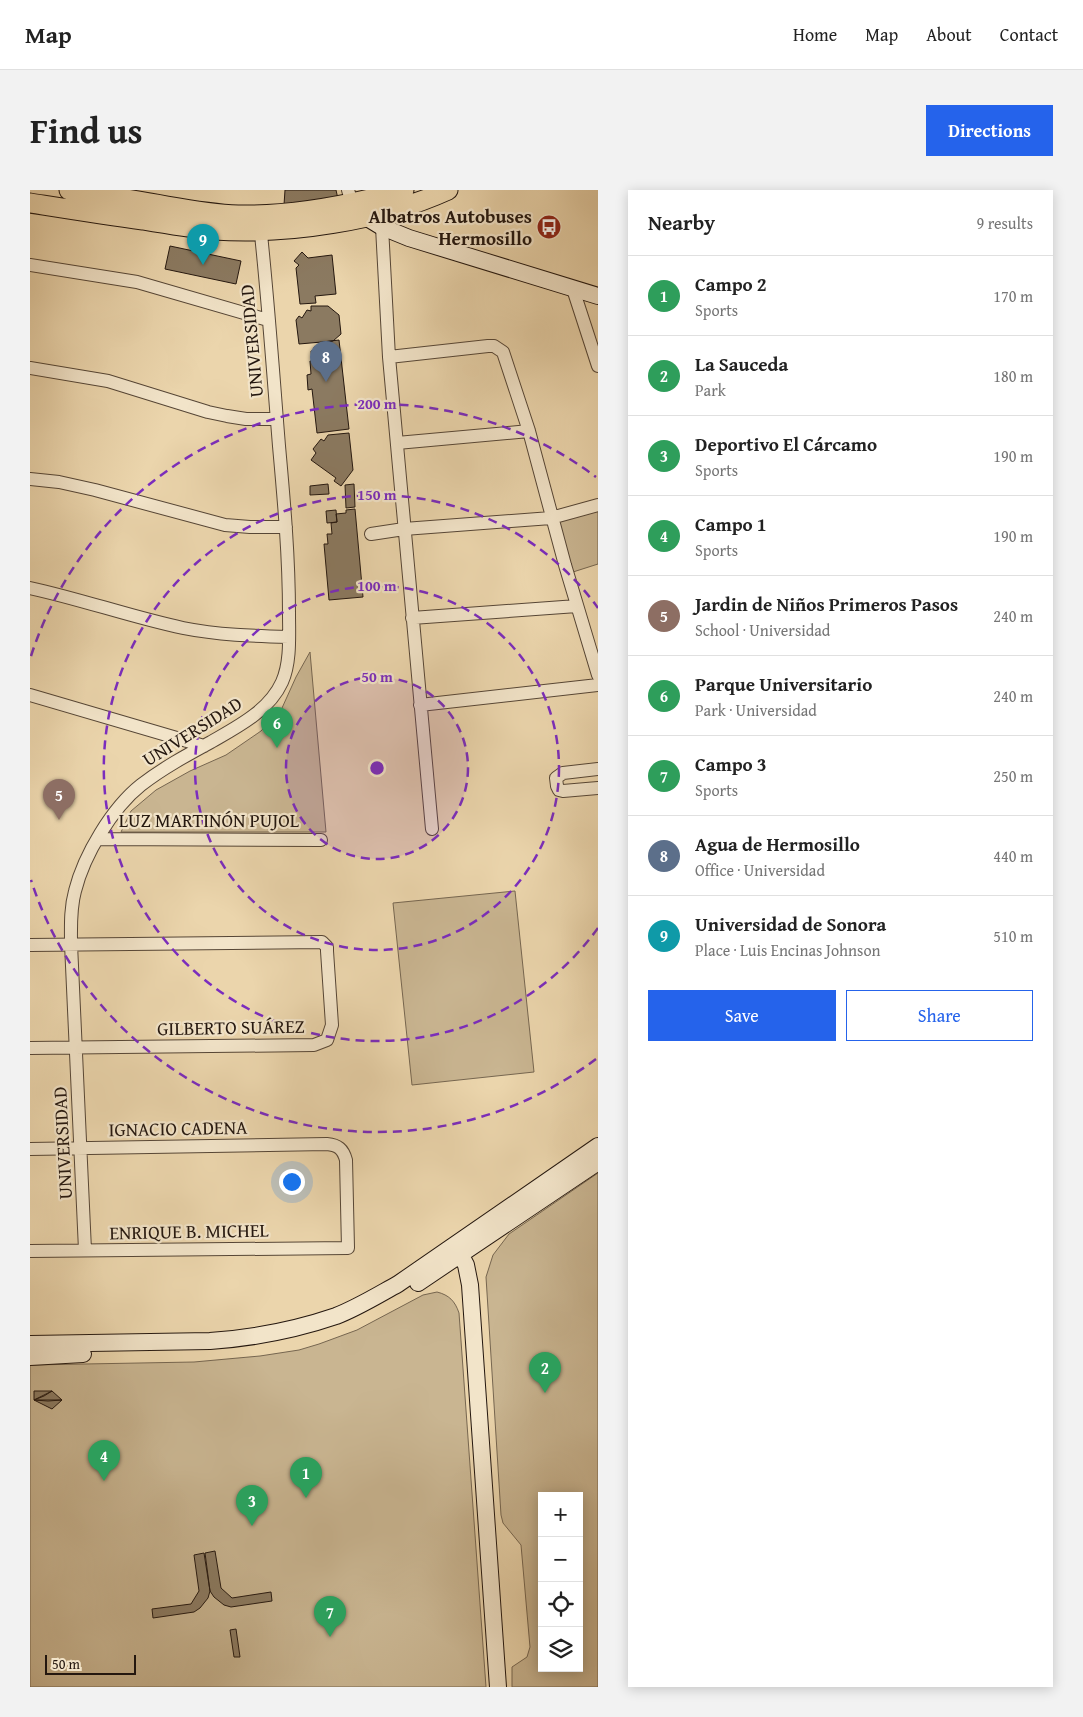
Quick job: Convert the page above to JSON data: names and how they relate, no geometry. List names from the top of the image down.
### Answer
{
  "streets": {
    "street": [
      "UNIVERSIDAD",
      "LUZ MARTINÓN PUJOL",
      "GILBERTO SUÁREZ",
      "IGNACIO CADENA",
      "ENRIQUE B. MICHEL"
    ]
  },
  "crossings": [
    ["UNIVERSIDAD", "LUZ MARTINÓN PUJOL"],
    ["UNIVERSIDAD", "GILBERTO SUÁREZ"],
    ["UNIVERSIDAD", "IGNACIO CADENA"],
    ["UNIVERSIDAD", "ENRIQUE B. MICHEL"],
    ["IGNACIO CADENA", "ENRIQUE B. MICHEL"]
  ],
  "places": {
    "bus stop": ["Albatros Autobuses Hermosillo"]
  },
  "scale_bar": "50 m",
  "page": {
    "header": "Map",
    "nav": [
      "Home",
      "Map",
      "About",
      "Contact"
    ],
    "title": "Find us",
    "buttons": [
      "Directions",
      ["Save", "Share"]
    ],
    "heading": ["Nearby", "9 results"],
    "pins": [
      "9",
      "8",
      "6",
      "5",
      "2",
      "4",
      "1",
      "3",
      "7"
    ],
    "list": [
      {
        "mark": "1",
        "name": "Campo 2",
        "note": "Sports",
        "value": "170 m"
      },
      {
        "mark": "2",
        "name": "La Sauceda",
        "note": "Park",
        "value": "180 m"
      },
      {
        "mark": "3",
        "name": "Deportivo El Cárcamo",
        "note": "Sports",
        "value": "190 m"
      },
      {
        "mark": "4",
        "name": "Campo 1",
        "note": "Sports",
        "value": "190 m"
      },
      {
        "mark": "5",
        "name": "Jardin de Niños Primeros Pasos",
        "note": "School · Universidad",
        "value": "240 m"
      },
      {
        "mark": "6",
        "name": "Parque Universitario",
        "note": "Park · Universidad",
        "value": "240 m"
      },
      {
        "mark": "7",
        "name": "Campo 3",
        "note": "Sports",
        "value": "250 m"
      },
      {
        "mark": "8",
        "name": "Agua de Hermosillo",
        "note": "Office · Universidad",
        "value": "440 m"
      },
      {
        "mark": "9",
        "name": "Universidad de Sonora",
        "note": "Place · Luis Encinas Johnson",
        "value": "510 m"
      }
    ],
    "map_buttons": ["+", "−"],
    "scale": "50 m"
  },
  "rings": [
    "200 m",
    "150 m",
    "100 m",
    "50 m"
  ]
}
